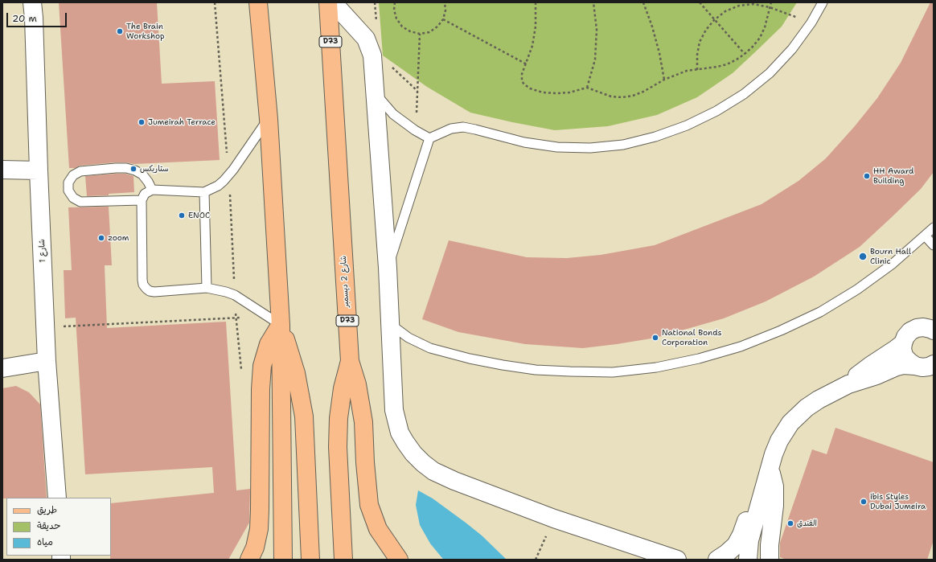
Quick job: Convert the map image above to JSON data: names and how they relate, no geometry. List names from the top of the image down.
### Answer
{
  "streets": {
    "main road": ["D73", "شارع 2 ديسمبر"],
    "street": ["شارع 1"]
  },
  "places": [
    "The Brain Workshop",
    "Jumeirah Terrace",
    "ستاربكس",
    "HH Award Building",
    "ENOC",
    "zoom",
    "Bourn Hall Clinic",
    "National Bonds Corporation",
    "ibis Styles Dubai Jumeira",
    "الفندق"
  ],
  "legend": ["طريق", "حديقة", "مياه"],
  "scale_bar": "20 m"
}
